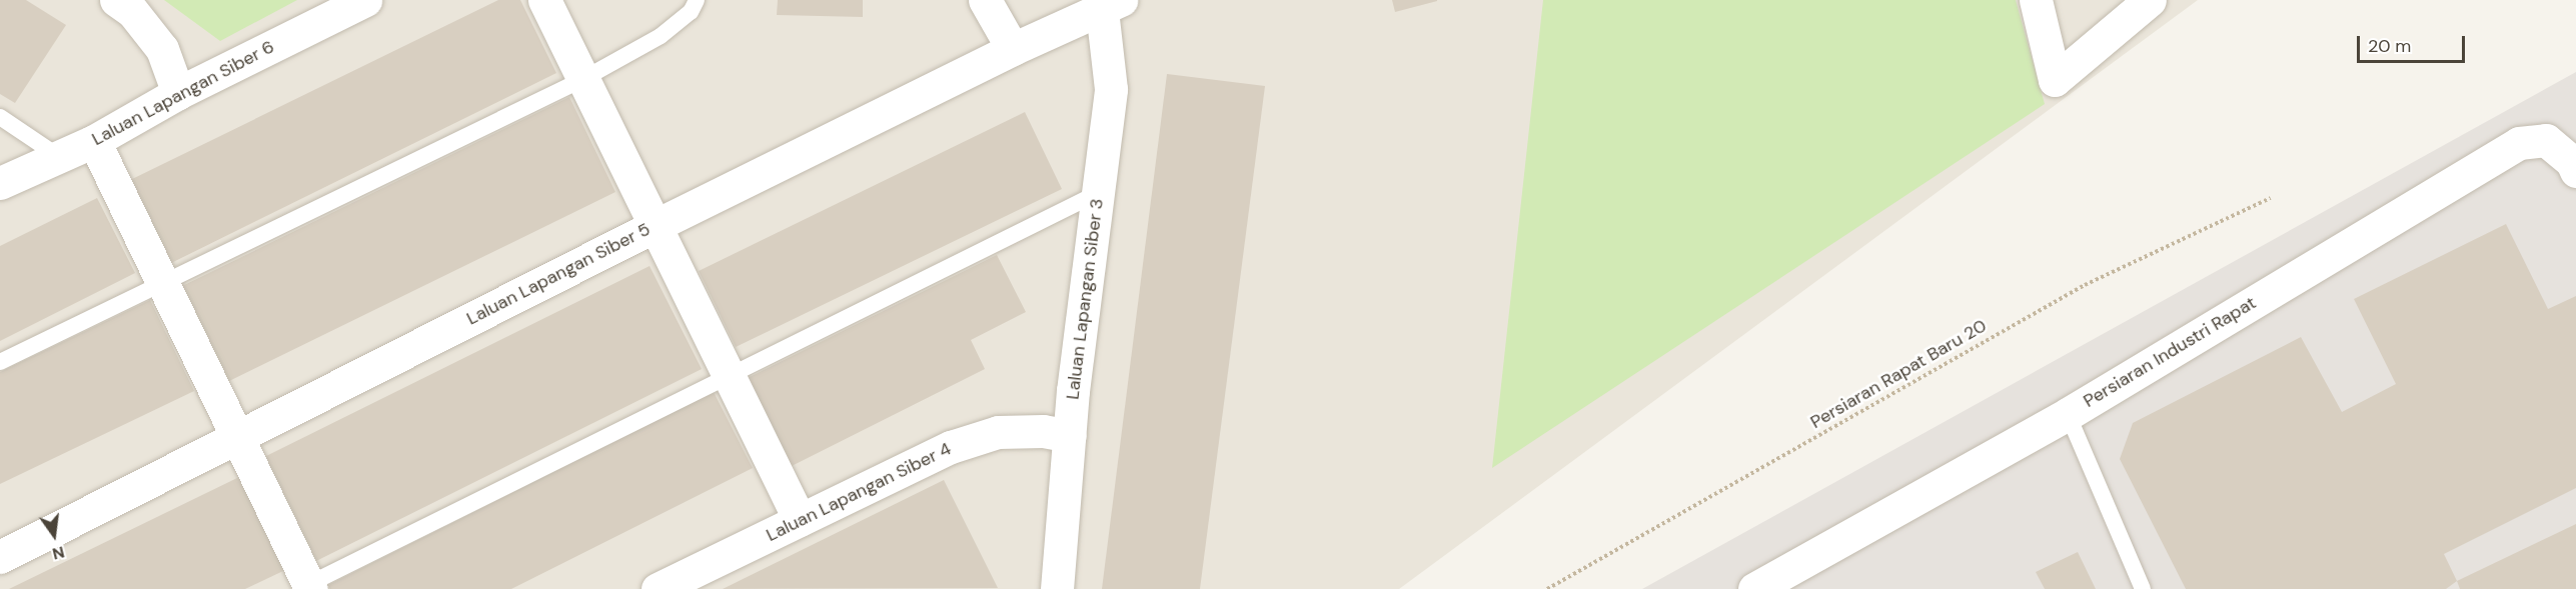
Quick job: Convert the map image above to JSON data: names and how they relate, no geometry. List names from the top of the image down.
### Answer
{
  "streets": {
    "street": [
      "Laluan Lapangan Siber 6",
      "Laluan Lapangan Siber 5",
      "Laluan Lapangan Siber 3",
      "Persiaran Industri Rapat",
      "Laluan Lapangan Siber 4"
    ],
    "path": ["Persiaran Rapat Baru 20"]
  },
  "crossings": [
    ["Laluan Lapangan Siber 5", "Laluan Lapangan Siber 3"],
    ["Laluan Lapangan Siber 3", "Laluan Lapangan Siber 4"]
  ],
  "scale_bar": "20 m",
  "north": "bottom"
}
